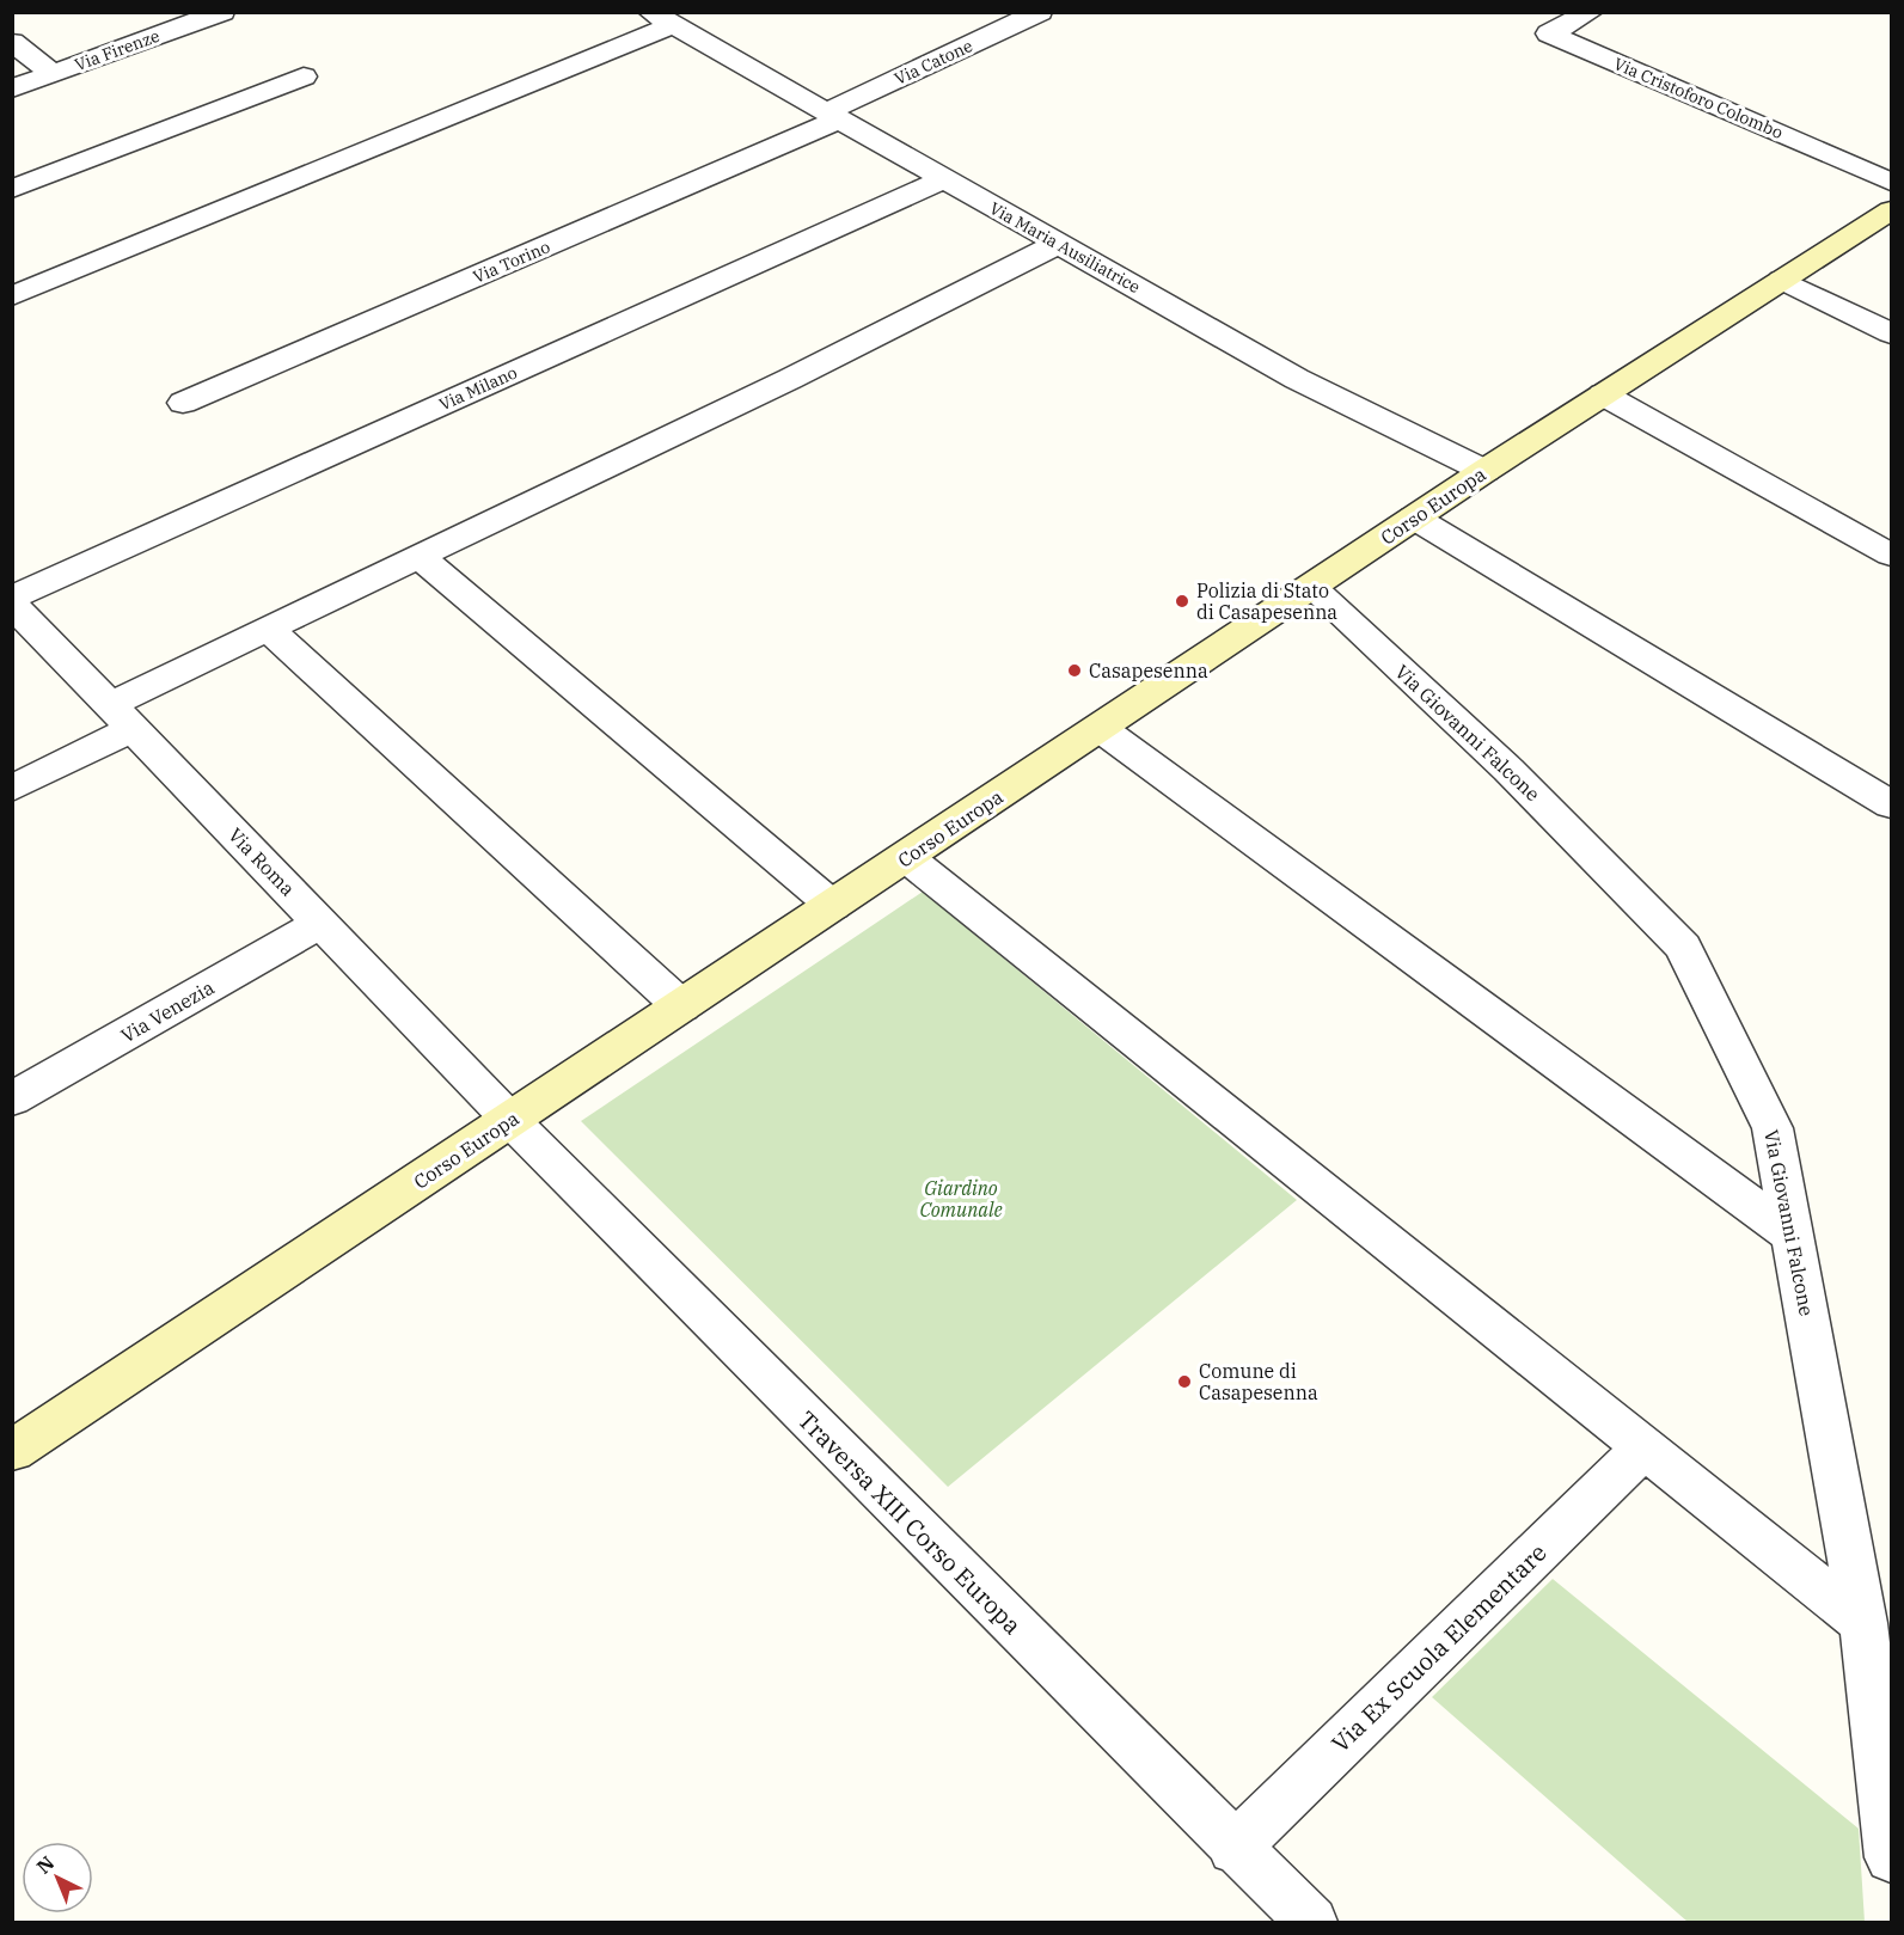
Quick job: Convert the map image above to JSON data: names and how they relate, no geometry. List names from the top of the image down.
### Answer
{
  "streets": {
    "street": [
      "Via Firenze",
      "Via Catone",
      "Via Cristoforo Colombo",
      "Via Maria Ausiliatrice",
      "Via Torino",
      "Via Milano",
      "Corso Europa",
      "Via Giovanni Falcone",
      "Via Roma",
      "Via Venezia",
      "Traversa XIII Corso Europa",
      "Via Ex Scuola Elementare"
    ]
  },
  "crossings": [
    ["Via Catone", "Via Maria Ausiliatrice"],
    ["Via Catone", "Via Torino"],
    ["Via Maria Ausiliatrice", "Via Torino"],
    ["Via Maria Ausiliatrice", "Via Milano"],
    ["Via Maria Ausiliatrice", "Corso Europa"],
    ["Corso Europa", "Via Giovanni Falcone"],
    ["Corso Europa", "Via Roma"],
    ["Corso Europa", "Traversa XIII Corso Europa"],
    ["Via Roma", "Via Venezia"],
    ["Via Roma", "Traversa XIII Corso Europa"],
    ["Traversa XIII Corso Europa", "Via Ex Scuola Elementare"]
  ],
  "parks": ["Giardino Comunale"],
  "places": ["Polizia di Stato di Casapesenna", "Casapesenna", "Comune di Casapesenna"],
  "north": "top left"
}
